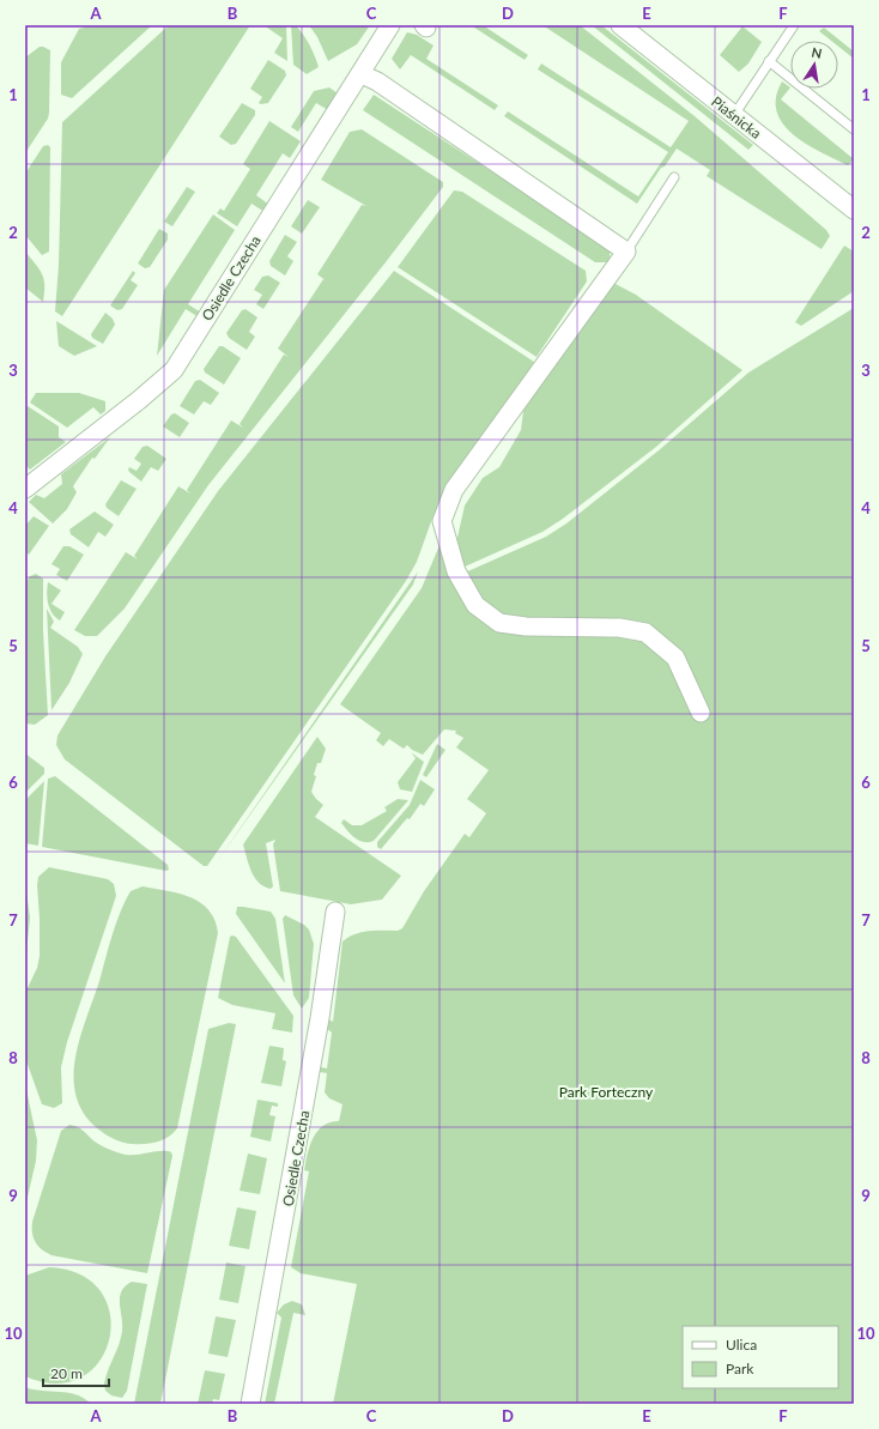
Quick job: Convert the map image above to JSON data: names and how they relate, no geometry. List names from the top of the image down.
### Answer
{
  "streets": {
    "street": ["Piaśnicka", "Osiedle Czecha"]
  },
  "parks": ["Park Forteczny"],
  "legend": ["Ulica", "Park"],
  "scale_bar": "20 m",
  "north": "top",
  "grid": {
    "columns": [
      "A",
      "B",
      "C",
      "D",
      "E",
      "F"
    ],
    "rows": [
      "1",
      "2",
      "3",
      "4",
      "5",
      "6",
      "7",
      "8",
      "9",
      "10"
    ]
  }
}
